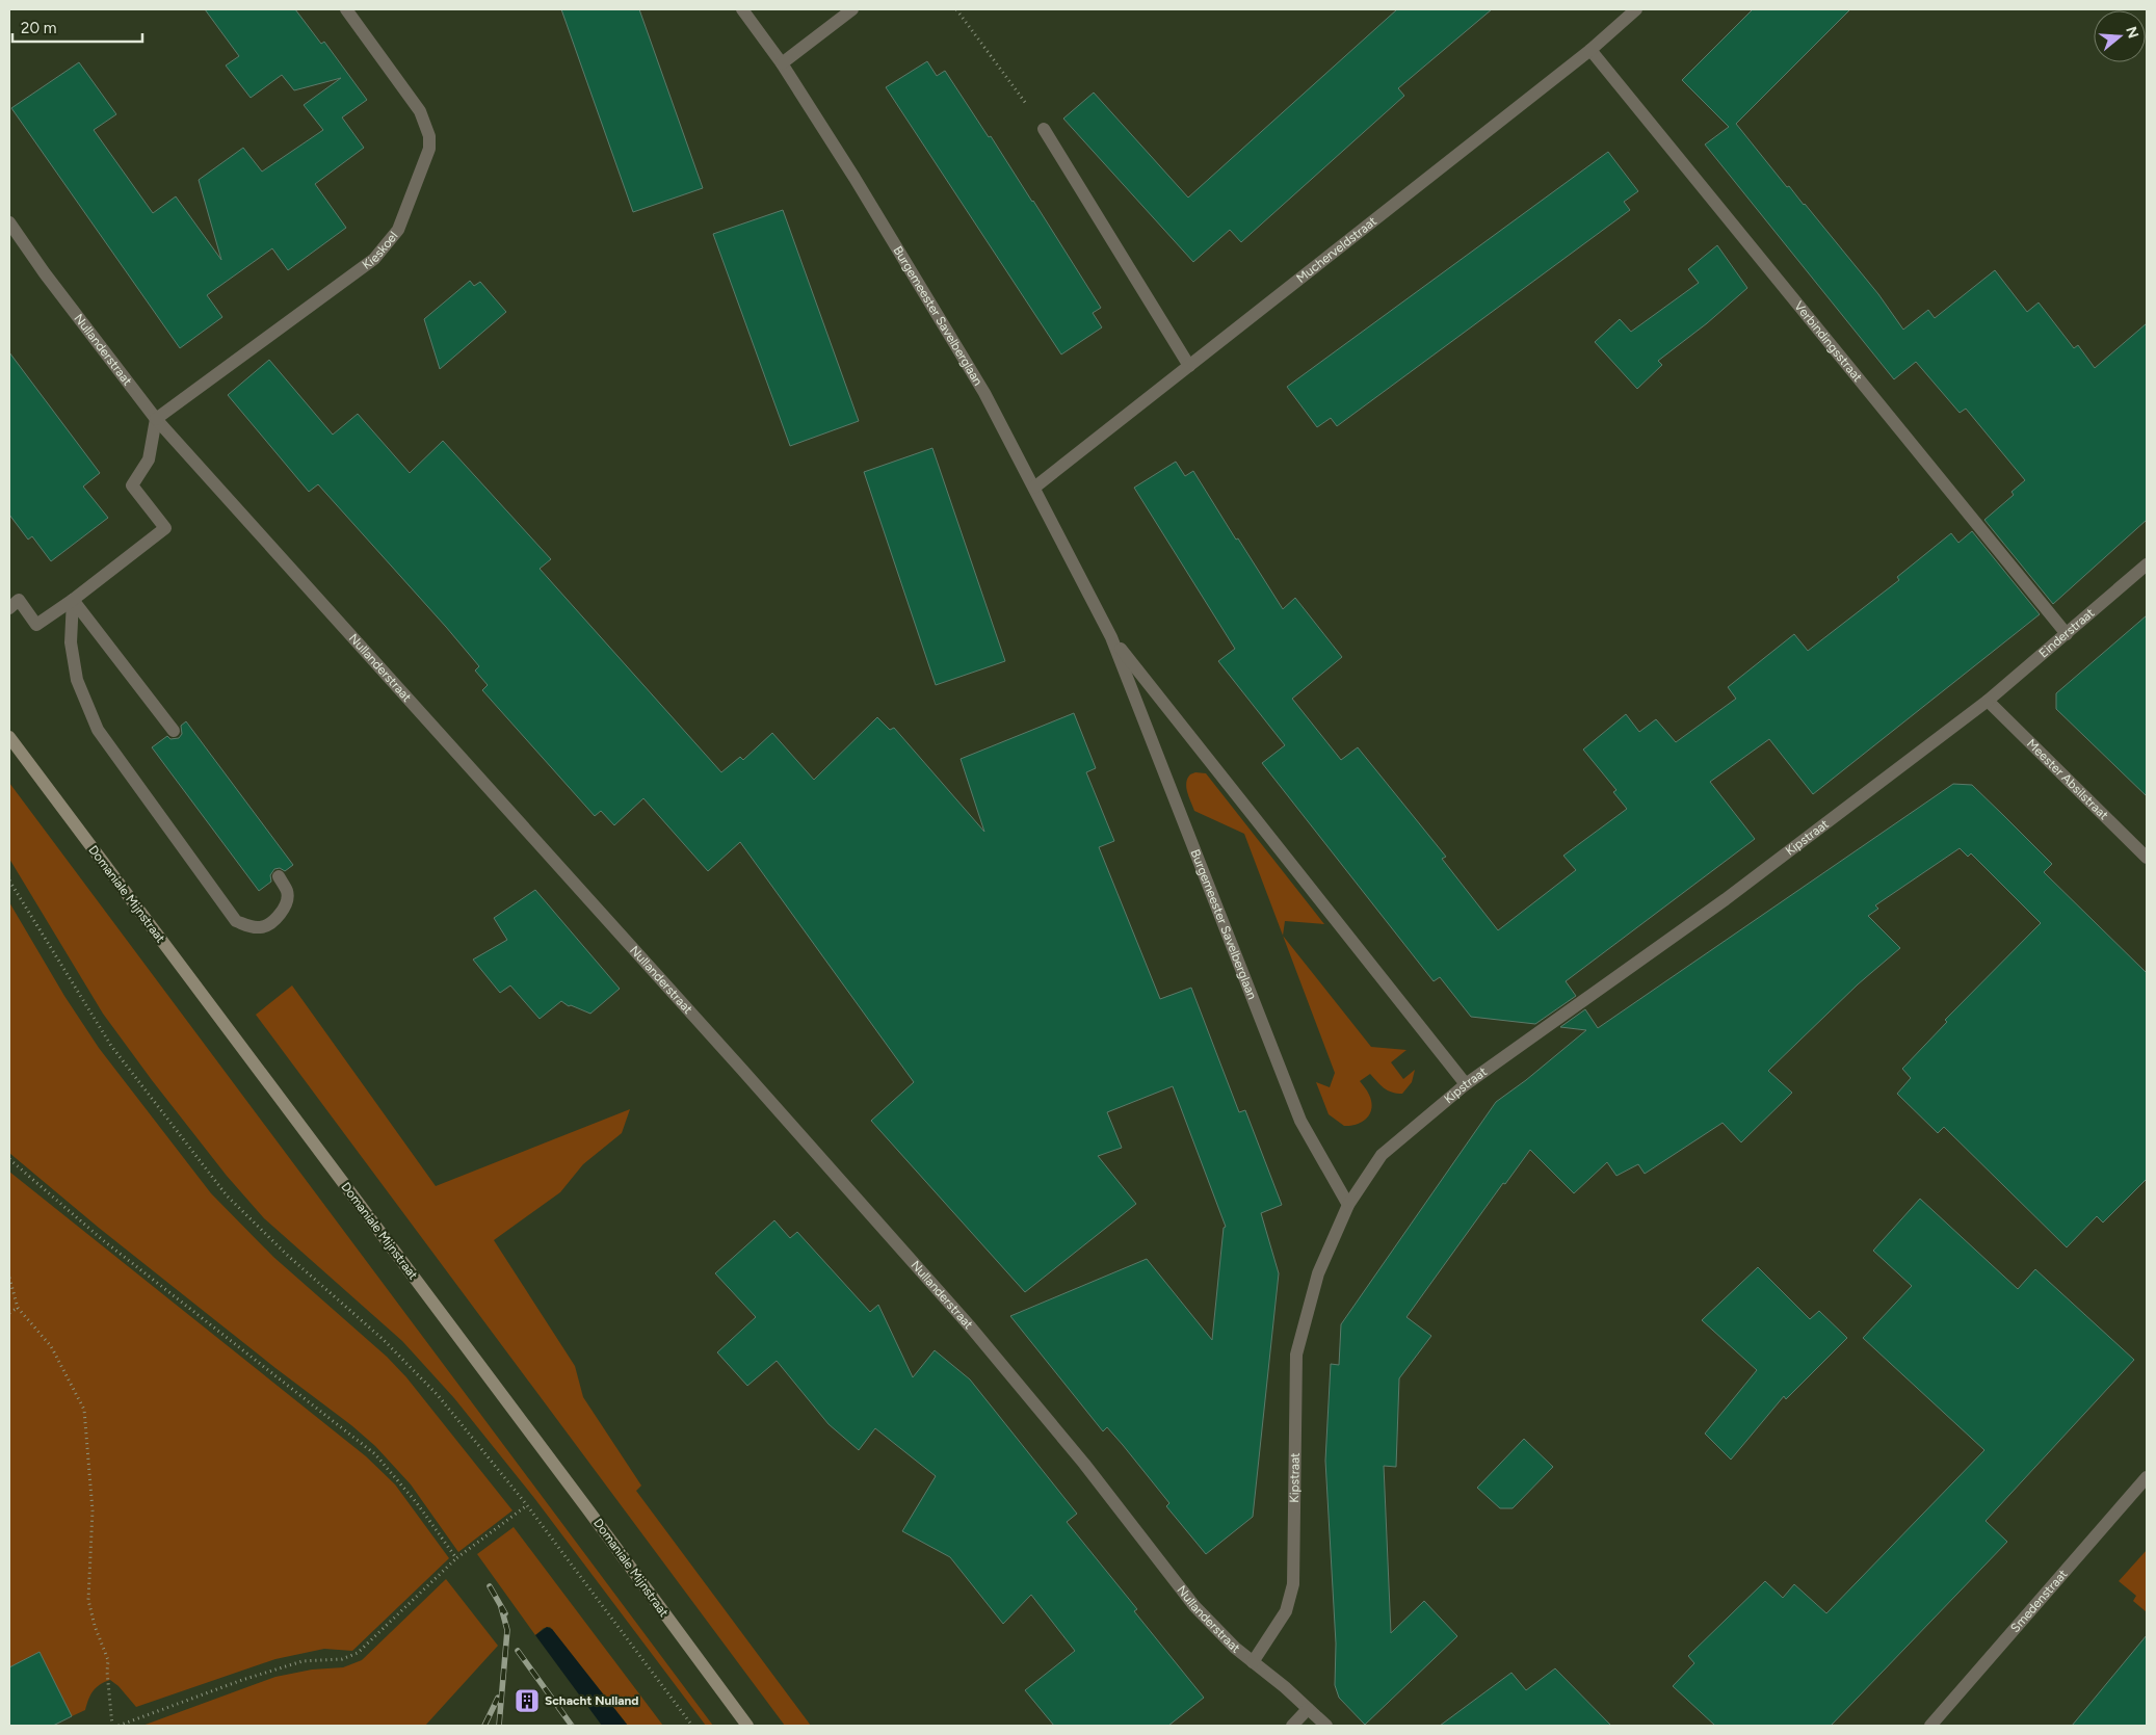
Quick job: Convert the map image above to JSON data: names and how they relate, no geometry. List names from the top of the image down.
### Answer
{
  "streets": {
    "main road": ["Domaniale Mijnstraat"],
    "street": [
      "Kieskoel",
      "Mucherveldstraat",
      "Burgemeester Savelberglaan",
      "Verbindingsstraat",
      "Nullanderstraat",
      "Einderstraat",
      "Meester Absilstraat",
      "Kipstraat",
      "Smedenstraat"
    ]
  },
  "crossings": [
    ["Kieskoel", "Nullanderstraat"],
    ["Mucherveldstraat", "Burgemeester Savelberglaan"],
    ["Mucherveldstraat", "Verbindingsstraat"],
    ["Burgemeester Savelberglaan", "Kipstraat"],
    ["Verbindingsstraat", "Einderstraat"],
    ["Nullanderstraat", "Kipstraat"],
    ["Einderstraat", "Meester Absilstraat"],
    ["Einderstraat", "Kipstraat"],
    ["Meester Absilstraat", "Kipstraat"]
  ],
  "places": {
    "building": ["Schacht Nulland"]
  },
  "scale_bar": "20 m",
  "north": "right"
}
